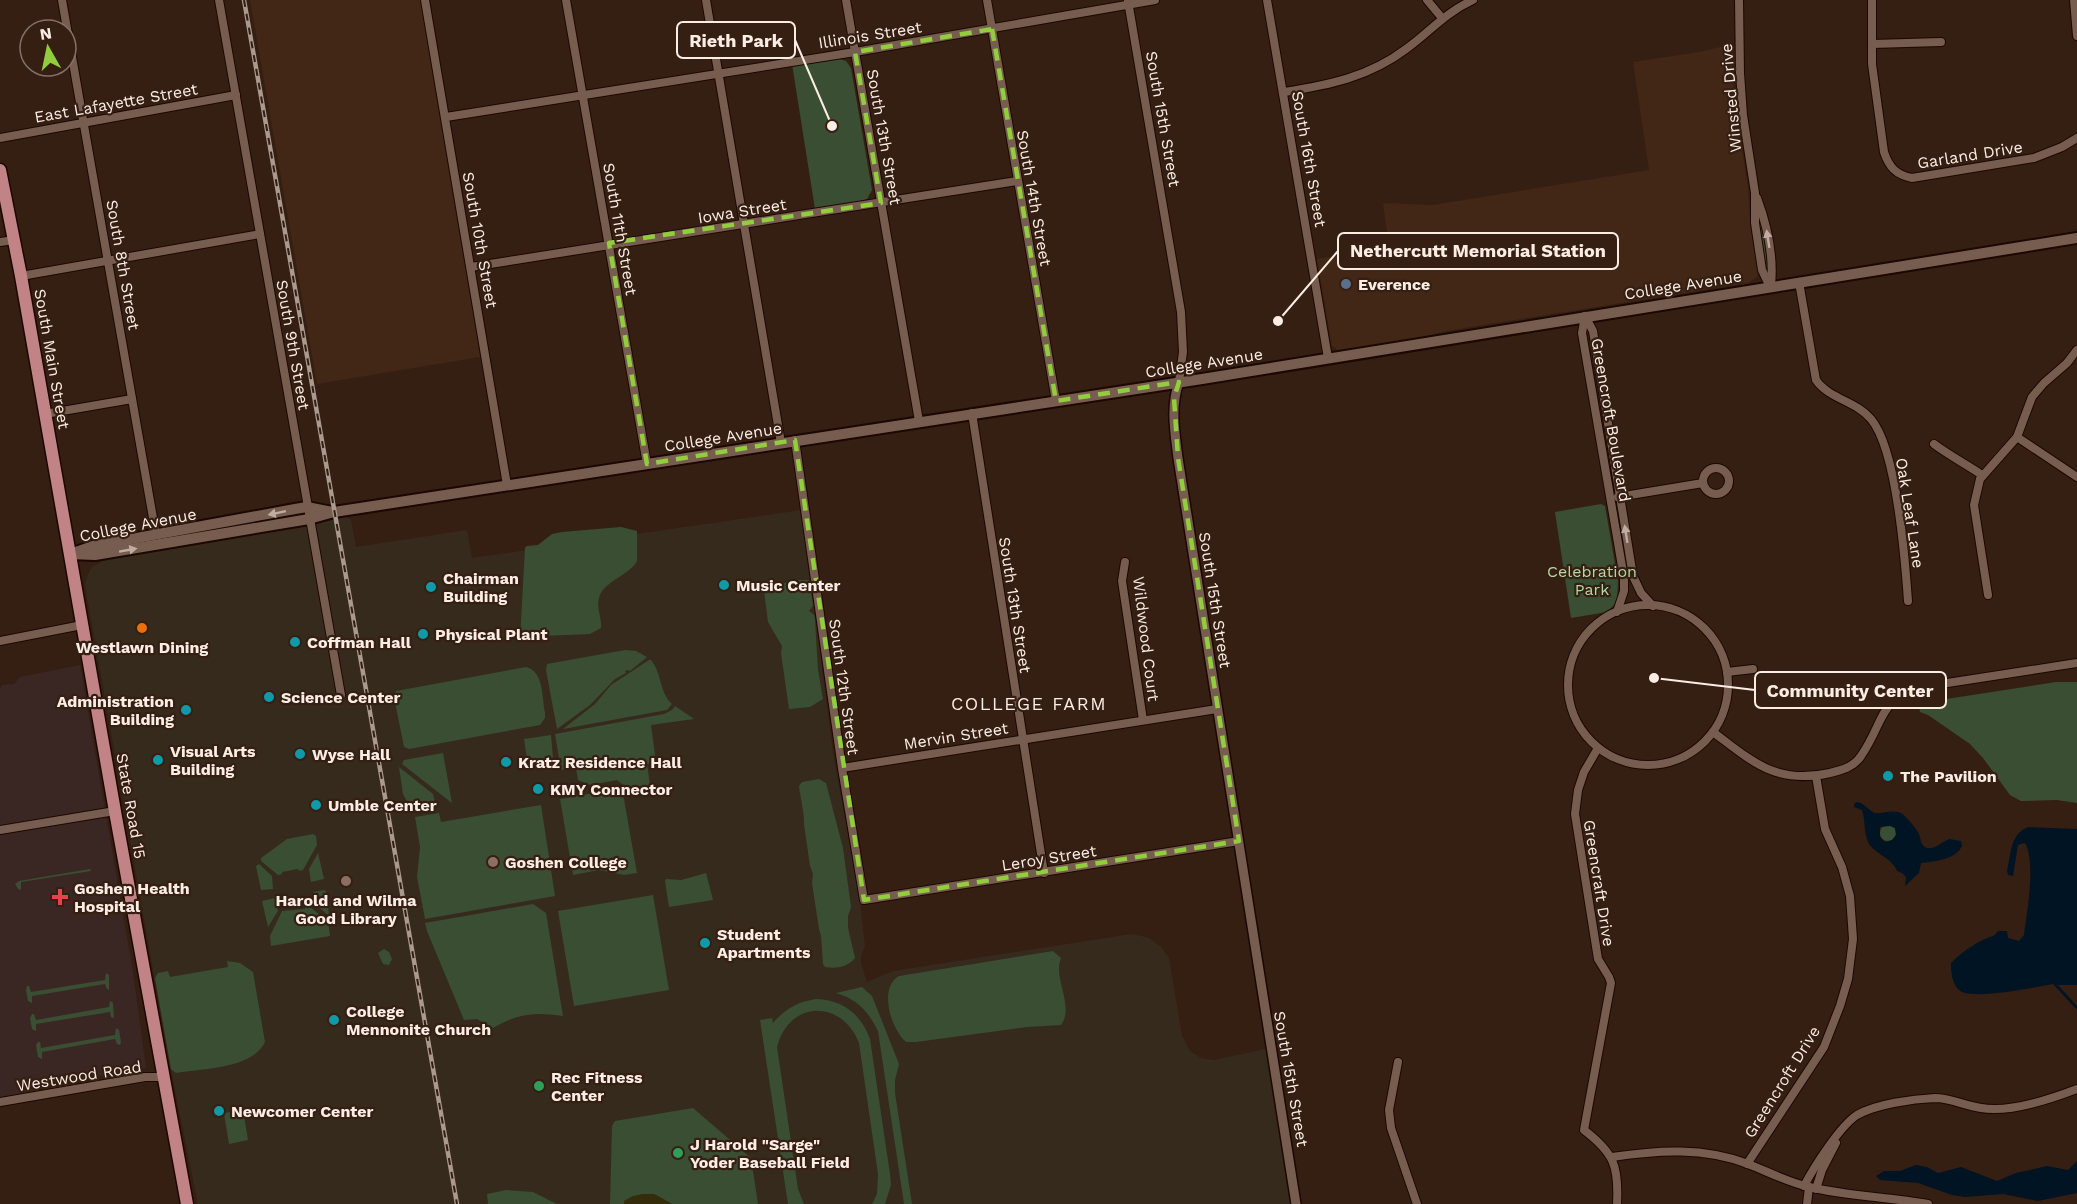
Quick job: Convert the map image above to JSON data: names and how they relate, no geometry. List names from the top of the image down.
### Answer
{
  "streets": {
    "main road": ["College Avenue", "South Main Street", "State Road 15"],
    "street": [
      "Illinois Street",
      "Winsted Drive",
      "East Lafayette Street",
      "South 15th Street",
      "South 13th Street",
      "Garland Drive",
      "South 16th Street",
      "South 14th Street",
      "Iowa Street",
      "South 11th Street",
      "South 10th Street",
      "South 8th Street",
      "South 9th Street",
      "Greencroft Boulevard",
      "Oak Leaf Lane",
      "Wildwood Court",
      "South 12th Street",
      "Mervin Street",
      "Leroy Street",
      "Greencraft Drive",
      "Westwood Road",
      "Greencroft Drive"
    ]
  },
  "crossings": [
    ["Illinois Street", "South 15th Street"],
    ["Illinois Street", "South 13th Street"],
    ["Illinois Street", "South 14th Street"],
    ["Illinois Street", "South 11th Street"],
    ["Illinois Street", "South 10th Street"],
    ["Winsted Drive", "College Avenue"],
    ["East Lafayette Street", "South 8th Street"],
    ["East Lafayette Street", "South 9th Street"],
    ["South 15th Street", "College Avenue"],
    ["South 15th Street", "Mervin Street"],
    ["South 15th Street", "Leroy Street"],
    ["South 13th Street", "Iowa Street"],
    ["South 13th Street", "College Avenue"],
    ["South 13th Street", "Mervin Street"],
    ["South 13th Street", "Leroy Street"],
    ["South 16th Street", "College Avenue"],
    ["South 14th Street", "Iowa Street"],
    ["South 14th Street", "College Avenue"],
    ["Iowa Street", "South 11th Street"],
    ["Iowa Street", "South 10th Street"],
    ["South 11th Street", "College Avenue"],
    ["South 10th Street", "College Avenue"],
    ["South 8th Street", "College Avenue"],
    ["College Avenue", "South 9th Street"],
    ["College Avenue", "South Main Street"],
    ["College Avenue", "Greencroft Boulevard"],
    ["College Avenue", "Oak Leaf Lane"],
    ["College Avenue", "South 12th Street"],
    ["College Avenue", "State Road 15"],
    ["South Main Street", "State Road 15"],
    ["Greencroft Boulevard", "Greencraft Drive"],
    ["Wildwood Court", "Mervin Street"],
    ["South 12th Street", "Mervin Street"],
    ["South 12th Street", "Leroy Street"],
    ["State Road 15", "Westwood Road"],
    ["Greencraft Drive", "Greencroft Drive"]
  ],
  "districts": ["COLLEGE FARM"],
  "parks": ["Celebration Park"],
  "places": {
    "other": [
      "Rieth Park",
      "Everence",
      "Nethercutt Memorial Station",
      "Music Center",
      "Chairman Building",
      "Westlawn Dining",
      "Physical Plant",
      "Coffman Hall",
      "Community Center",
      "Science Center",
      "Administration Building",
      "Wyse Hall",
      "Visual Arts Building",
      "Kratz Residence Hall",
      "The Pavilion",
      "KMY Connector",
      "Umble Center",
      "Goshen College",
      "Harold and Wilma Good Library",
      "Student Apartments",
      "College Mennonite Church",
      "Rec Fitness Center",
      "Newcomer Center",
      "J Harold \"Sarge\" Yoder Baseball Field"
    ],
    "health": ["Goshen Health Hospital"]
  },
  "north": "top"
}
